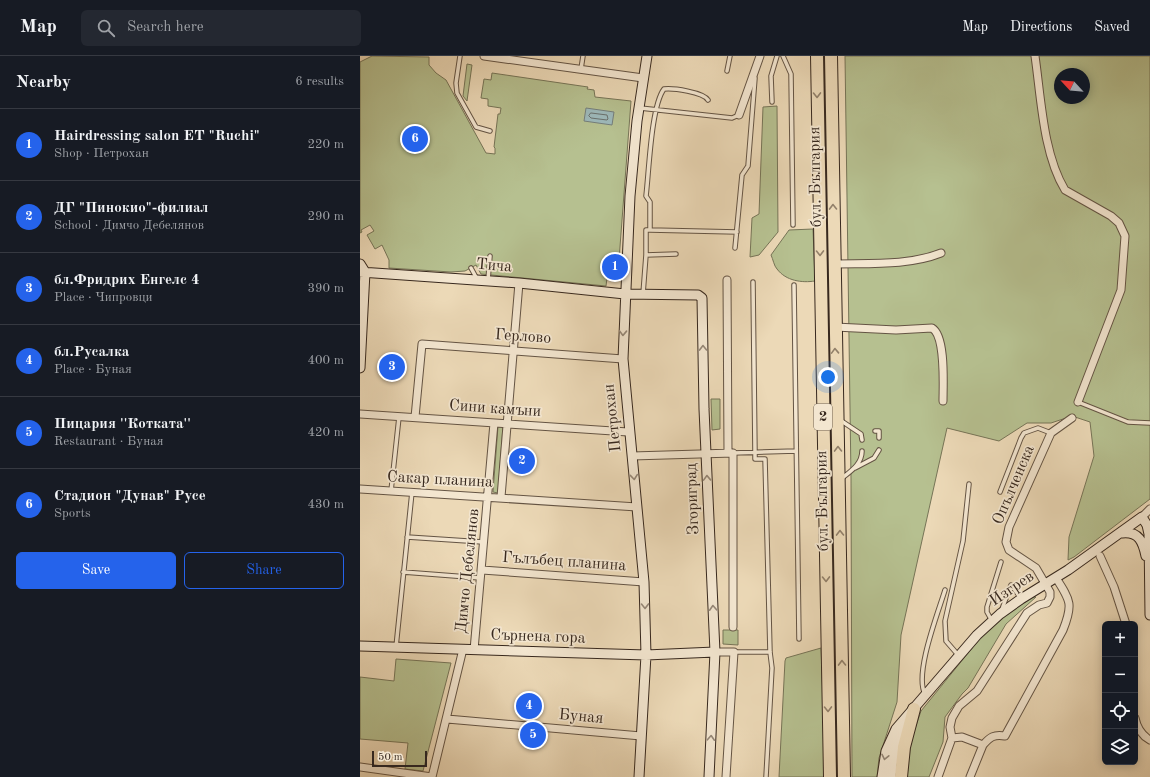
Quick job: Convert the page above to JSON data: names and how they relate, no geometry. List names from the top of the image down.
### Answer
{
  "streets": {
    "highway": ["бул. България", "2"],
    "street": [
      "Тича",
      "Герлово",
      "Сини камъни",
      "Петрохан",
      "Сакар планина",
      "Опълченска",
      "Згориград",
      "Гълъбец планина",
      "Димчо Дебелянов",
      "Изгрев",
      "Сърнена гора",
      "Буная"
    ]
  },
  "crossings": [
    ["Тича", "Петрохан"],
    ["Тича", "Згориград"],
    ["Тича", "Димчо Дебелянов"],
    ["Герлово", "Сини камъни"],
    ["Герлово", "Петрохан"],
    ["Герлово", "Димчо Дебелянов"],
    ["Сини камъни", "Петрохан"],
    ["Сини камъни", "Димчо Дебелянов"],
    ["Петрохан", "Сакар планина"],
    ["Петрохан", "Згориград"],
    ["Петрохан", "Гълъбец планина"],
    ["Петрохан", "Сърнена гора"],
    ["Петрохан", "Буная"],
    ["Сакар планина", "Димчо Дебелянов"],
    ["Опълченска", "Изгрев"],
    ["Згориград", "Сърнена гора"],
    ["Гълъбец планина", "Димчо Дебелянов"],
    ["Димчо Дебелянов", "Сърнена гора"],
    ["Димчо Дебелянов", "Буная"]
  ],
  "scale_bar": "50 m",
  "north": "top left",
  "page": {
    "header": "Map",
    "search": "Search here",
    "nav": ["Map", "Directions", "Saved"],
    "heading": ["Nearby", "6 results"],
    "list": [
      {
        "mark": "1",
        "name": "Hairdressing salon ET \"Ruchi\"",
        "note": "Shop · Петрохан",
        "value": "220 m"
      },
      {
        "mark": "2",
        "name": "ДГ \"Пинокио\"-филиал",
        "note": "School · Димчо Дебелянов",
        "value": "290 m"
      },
      {
        "mark": "3",
        "name": "бл.Фридрих Енгелс 4",
        "note": "Place · Чипровци",
        "value": "390 m"
      },
      {
        "mark": "4",
        "name": "бл.Русалка",
        "note": "Place · Буная",
        "value": "400 m"
      },
      {
        "mark": "5",
        "name": "Пицария ''Котката''",
        "note": "Restaurant · Буная",
        "value": "420 m"
      },
      {
        "mark": "6",
        "name": "Стадион \"Дунав\" Русе",
        "note": "Sports",
        "value": "430 m"
      }
    ],
    "pins": [
      "6",
      "1",
      "3",
      "2",
      "4",
      "5"
    ],
    "buttons": ["Save", "Share"],
    "map_buttons": ["+", "−"],
    "scale": "50 m"
  }
}
